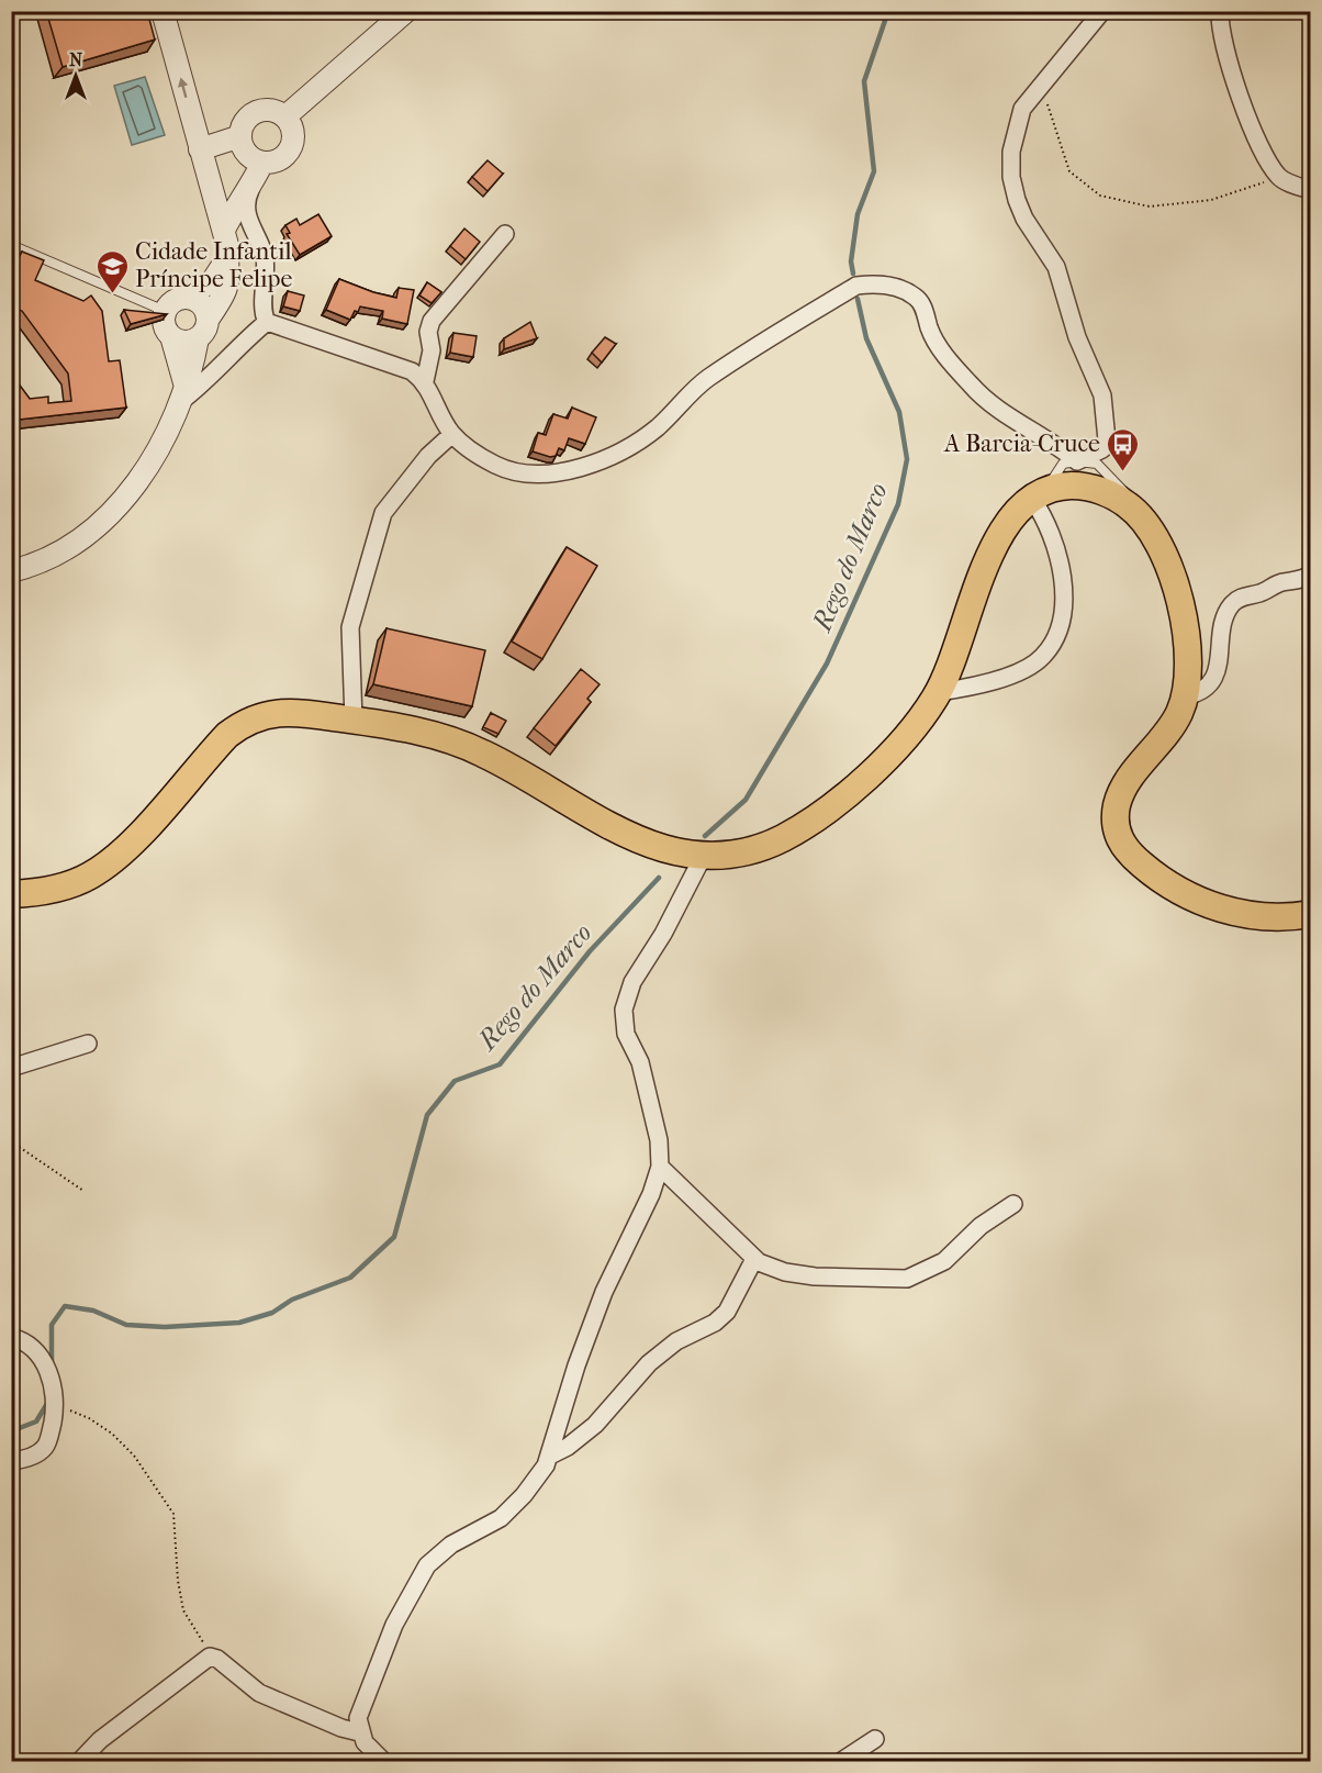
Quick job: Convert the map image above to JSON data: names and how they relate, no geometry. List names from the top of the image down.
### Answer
{
  "water": ["Rego do Marco"],
  "places": {
    "school or university": ["Cidade Infantil Príncipe Felipe"],
    "bus stop": ["A Barcia-Cruce"]
  },
  "north": "top"
}
